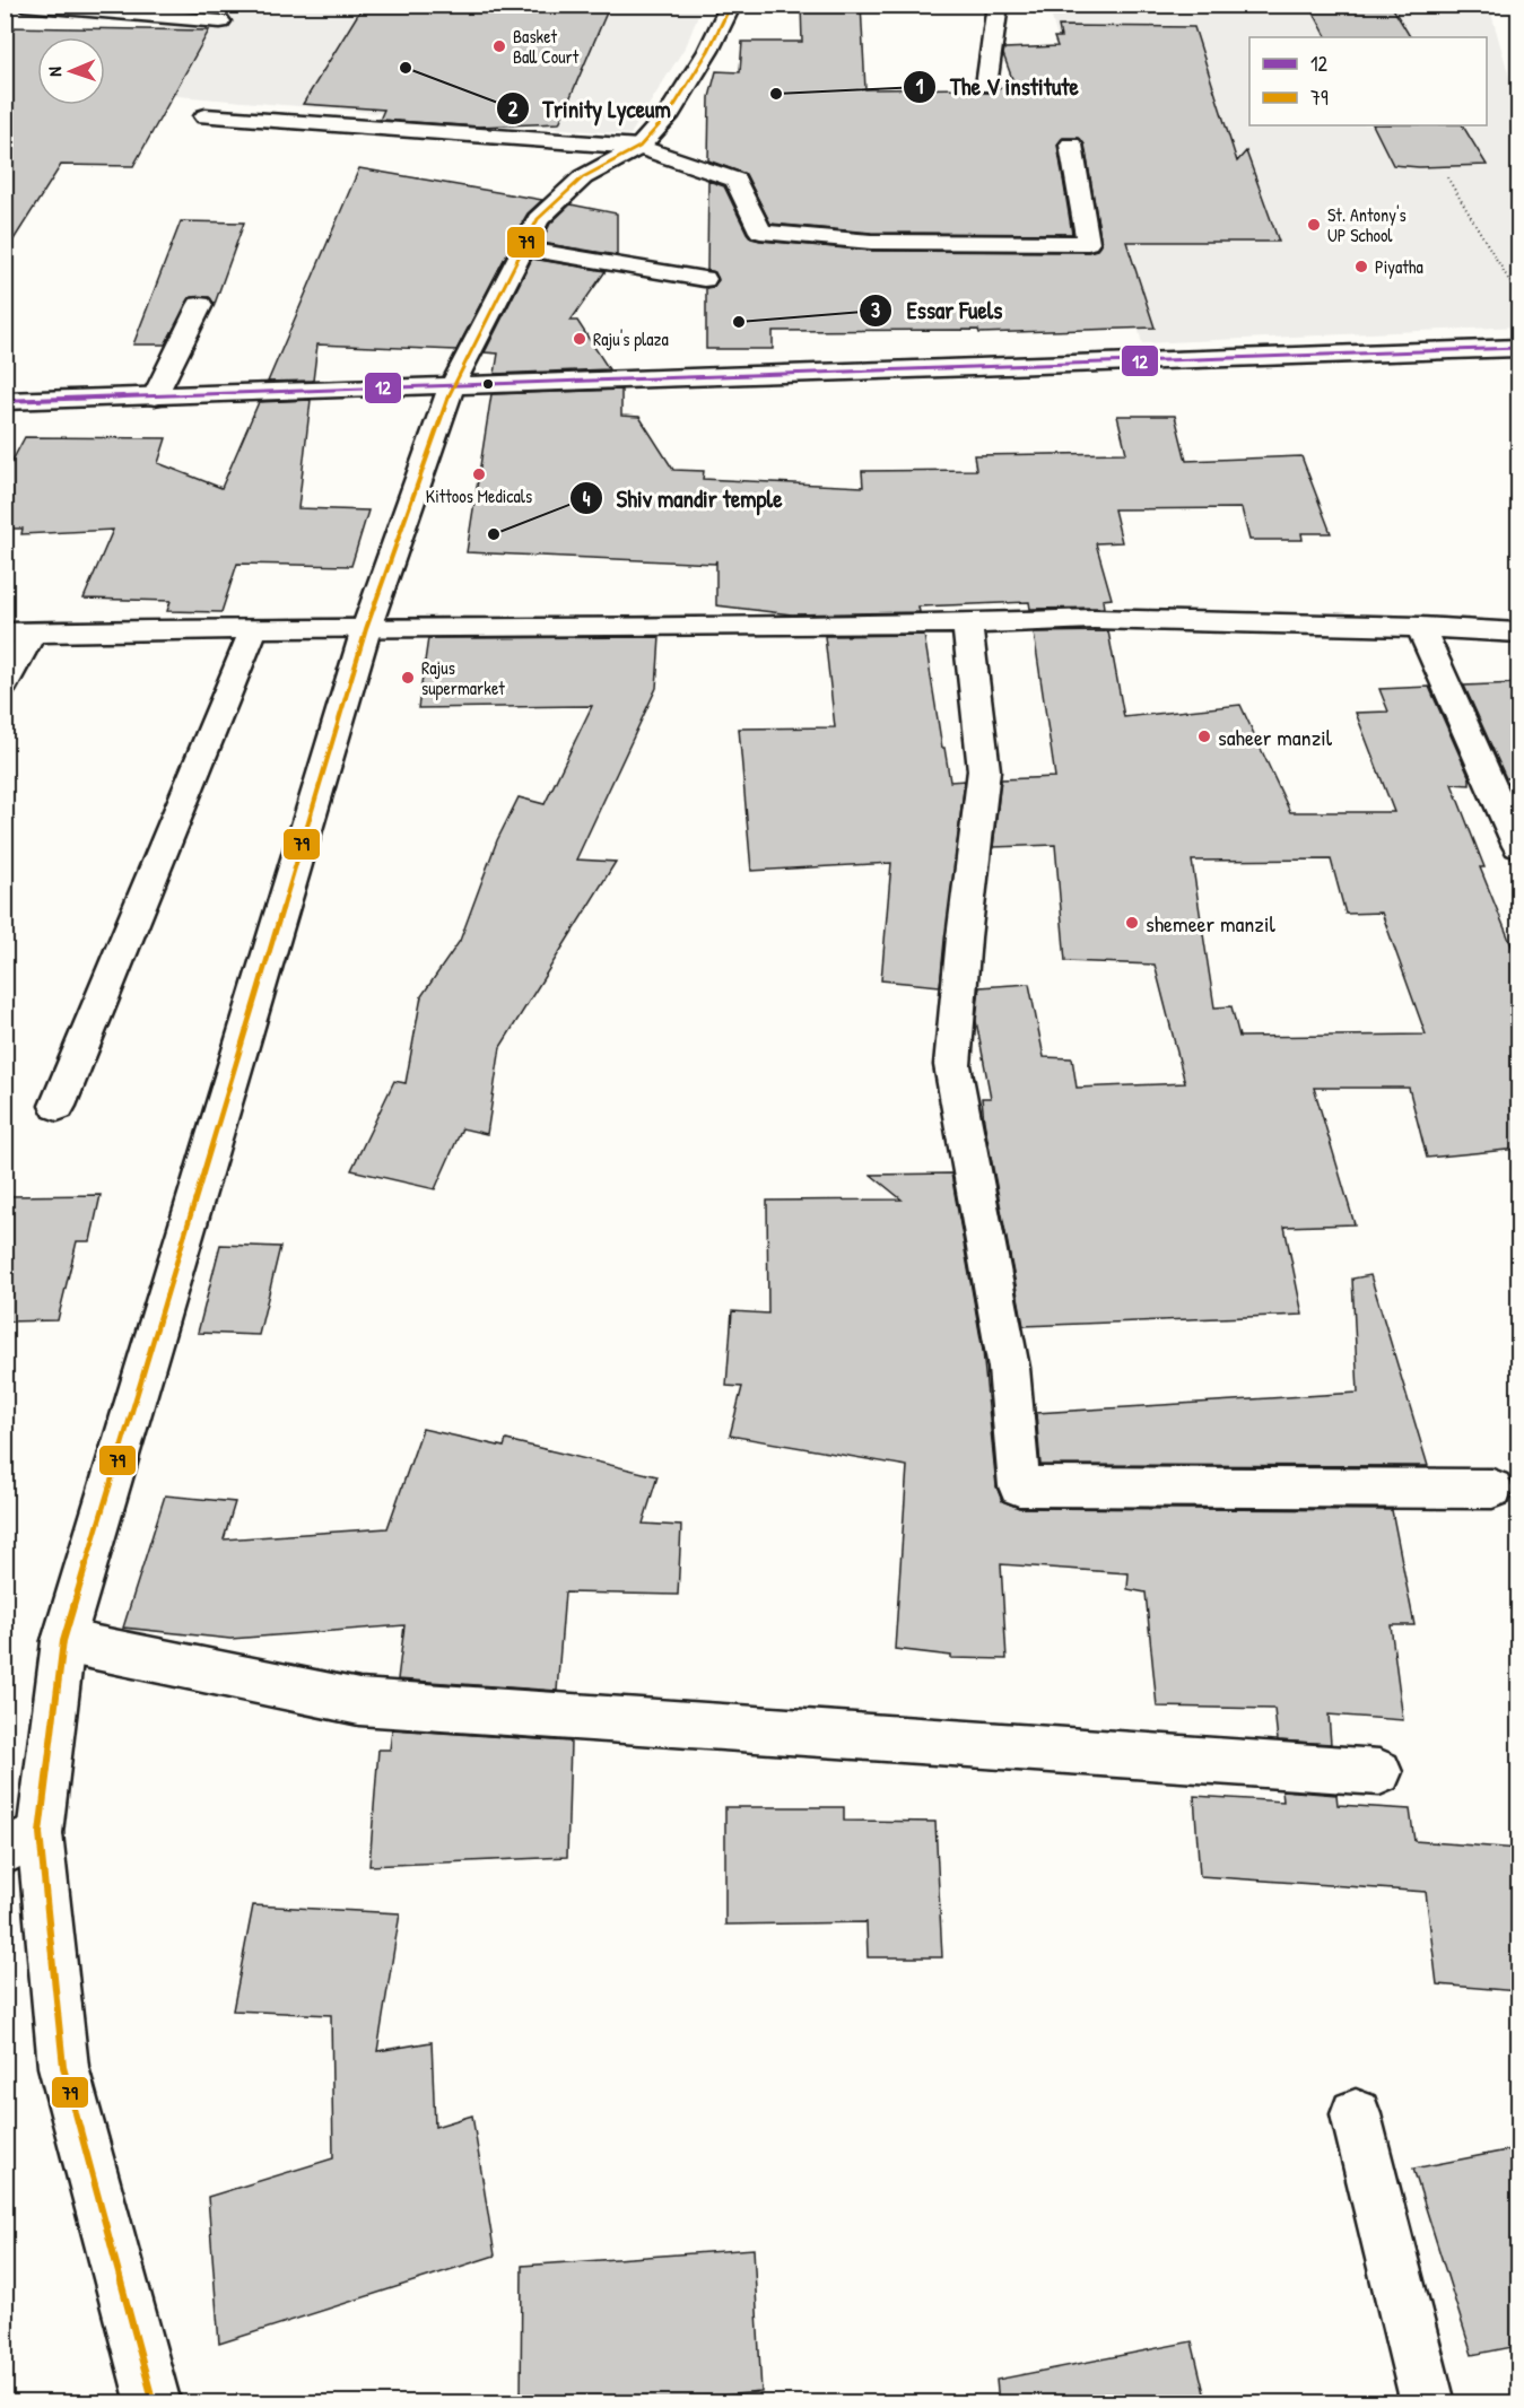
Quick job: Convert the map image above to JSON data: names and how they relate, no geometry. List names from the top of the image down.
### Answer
{
  "places": [
    "Basket Ball Court",
    "Trinity Lyceum",
    "The V institute",
    "St. Antony's UP School",
    "Piyatha",
    "Essar Fuels",
    "Raju's plaza",
    "Kittoos Medicals",
    "Shiv mandir temple",
    "Rajus supermarket",
    "saheer manzil",
    "shemeer manzil"
  ],
  "lines": ["transit line 79", "transit line 12"],
  "legend": ["12", "79"],
  "north": "left"
}
